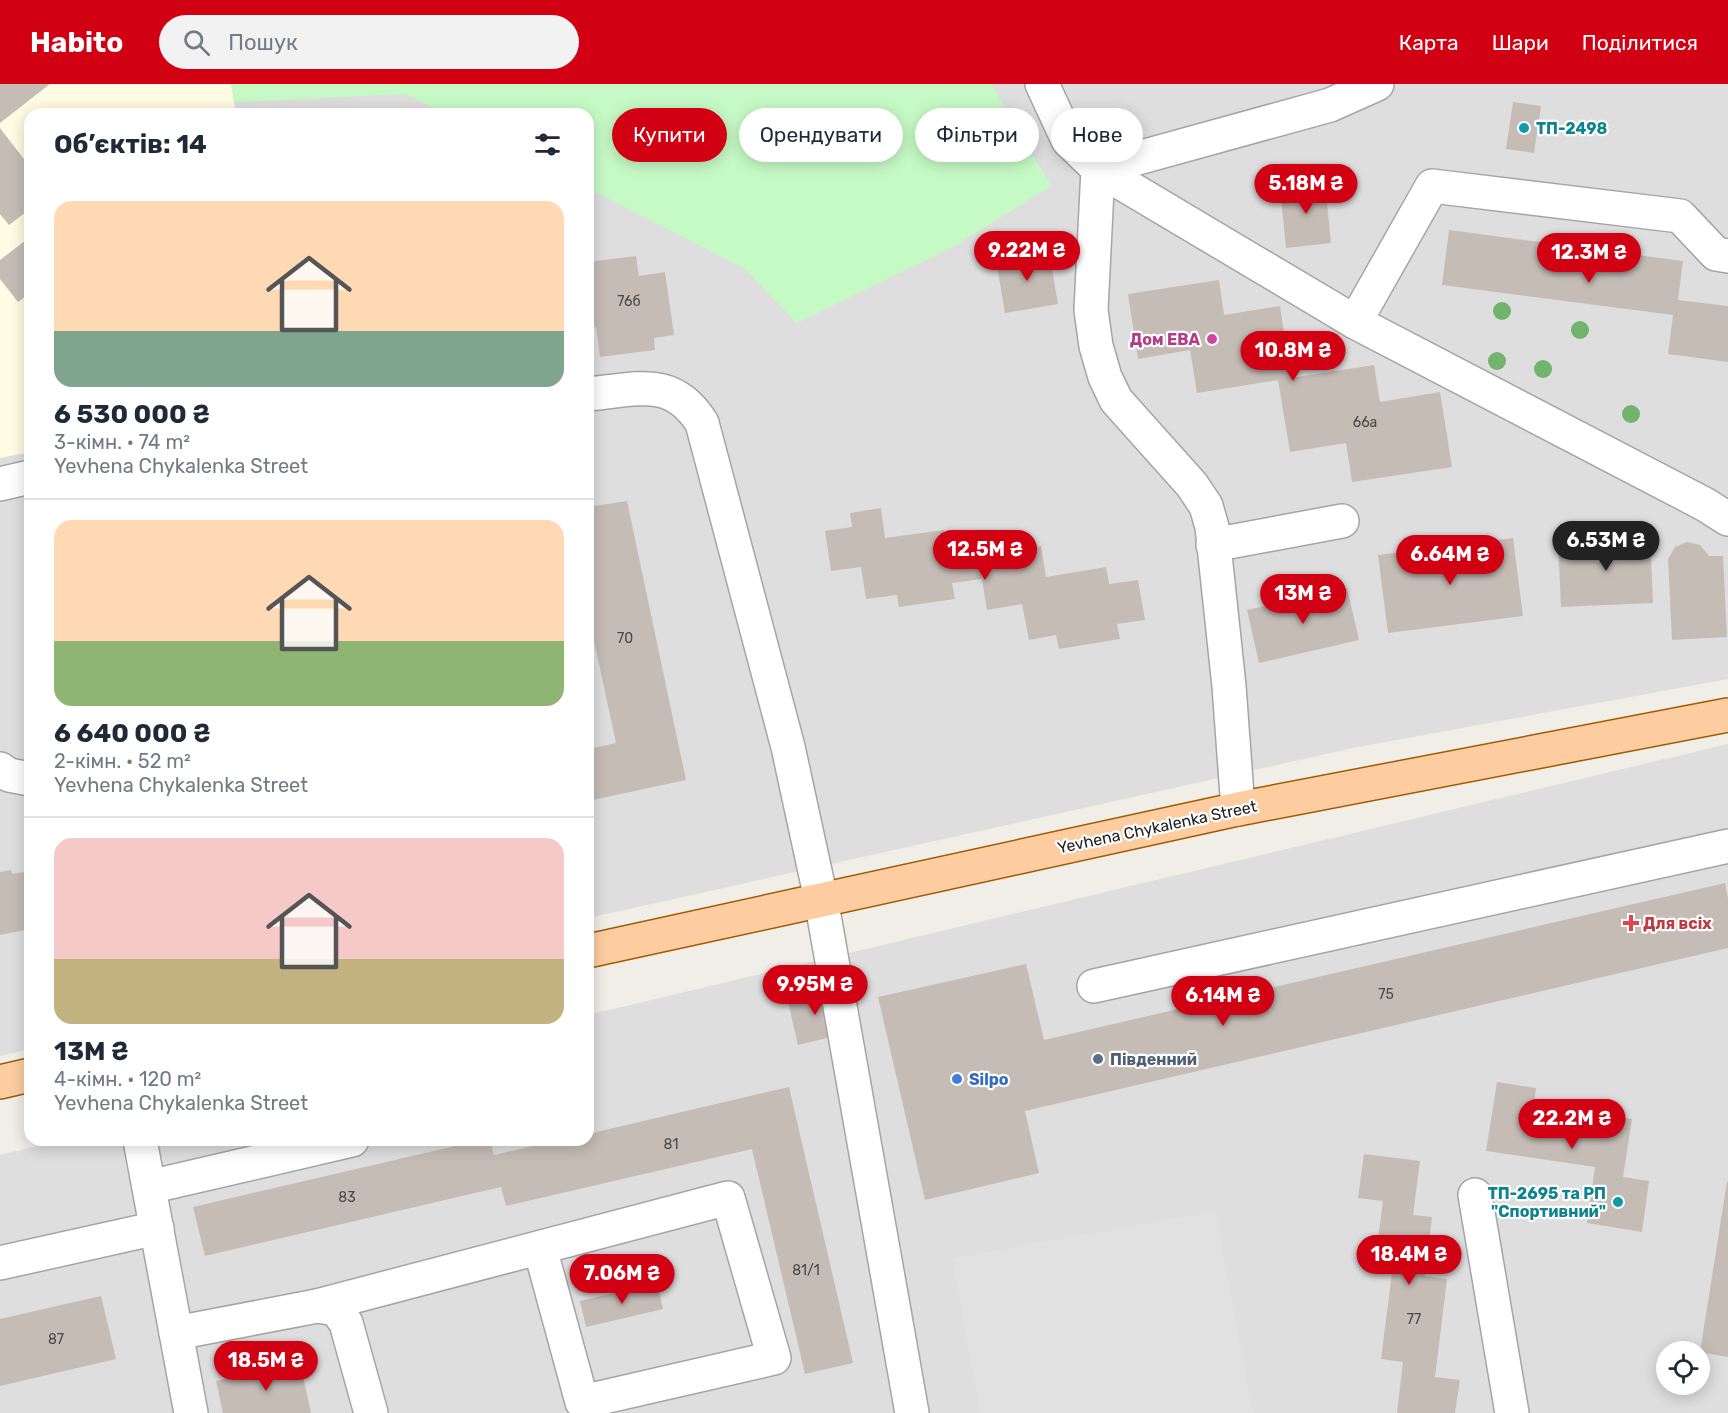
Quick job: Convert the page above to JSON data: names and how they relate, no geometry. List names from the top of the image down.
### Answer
{
  "streets": {
    "main road": ["Yevhena Chykalenka Street"]
  },
  "places": {
    "other": [
      "ТП-2498",
      "Дом ЕВА",
      "Південний",
      "Silpo",
      "ТП-2695 та РП \"Спортивний\""
    ],
    "health": ["Для всіх"]
  },
  "house_numbers": [
    "76б",
    "66а",
    "70",
    "75",
    "81",
    "83",
    "81/1",
    "77",
    "87"
  ],
  "page": {
    "header": "Habito",
    "search": "Пошук",
    "nav": ["Карта", "Шари", "Поділитися"],
    "chip": [
      "Купити",
      "Орендувати",
      "Фільтри",
      "Нове"
    ],
    "heading": "Об’єктів: 14",
    "price": [
      "5.18M ₴",
      "9.22M ₴",
      "12.3M ₴",
      "10.8M ₴",
      "6.53M ₴",
      "12.5M ₴",
      "6.64M ₴",
      "13M ₴",
      "9.95M ₴",
      "6.14M ₴",
      "22.2M ₴",
      "18.4M ₴",
      "7.06M ₴",
      "18.5M ₴"
    ],
    "list": [
      {
        "name": "6 530 000 ₴",
        "note": "3-кімн. · 74 m² · Yevhena Chykalenka Street"
      },
      {
        "name": "6 640 000 ₴",
        "note": "2-кімн. · 52 m² · Yevhena Chykalenka Street"
      },
      {
        "name": "13M ₴",
        "note": "4-кімн. · 120 m² · Yevhena Chykalenka Street"
      }
    ]
  }
}
